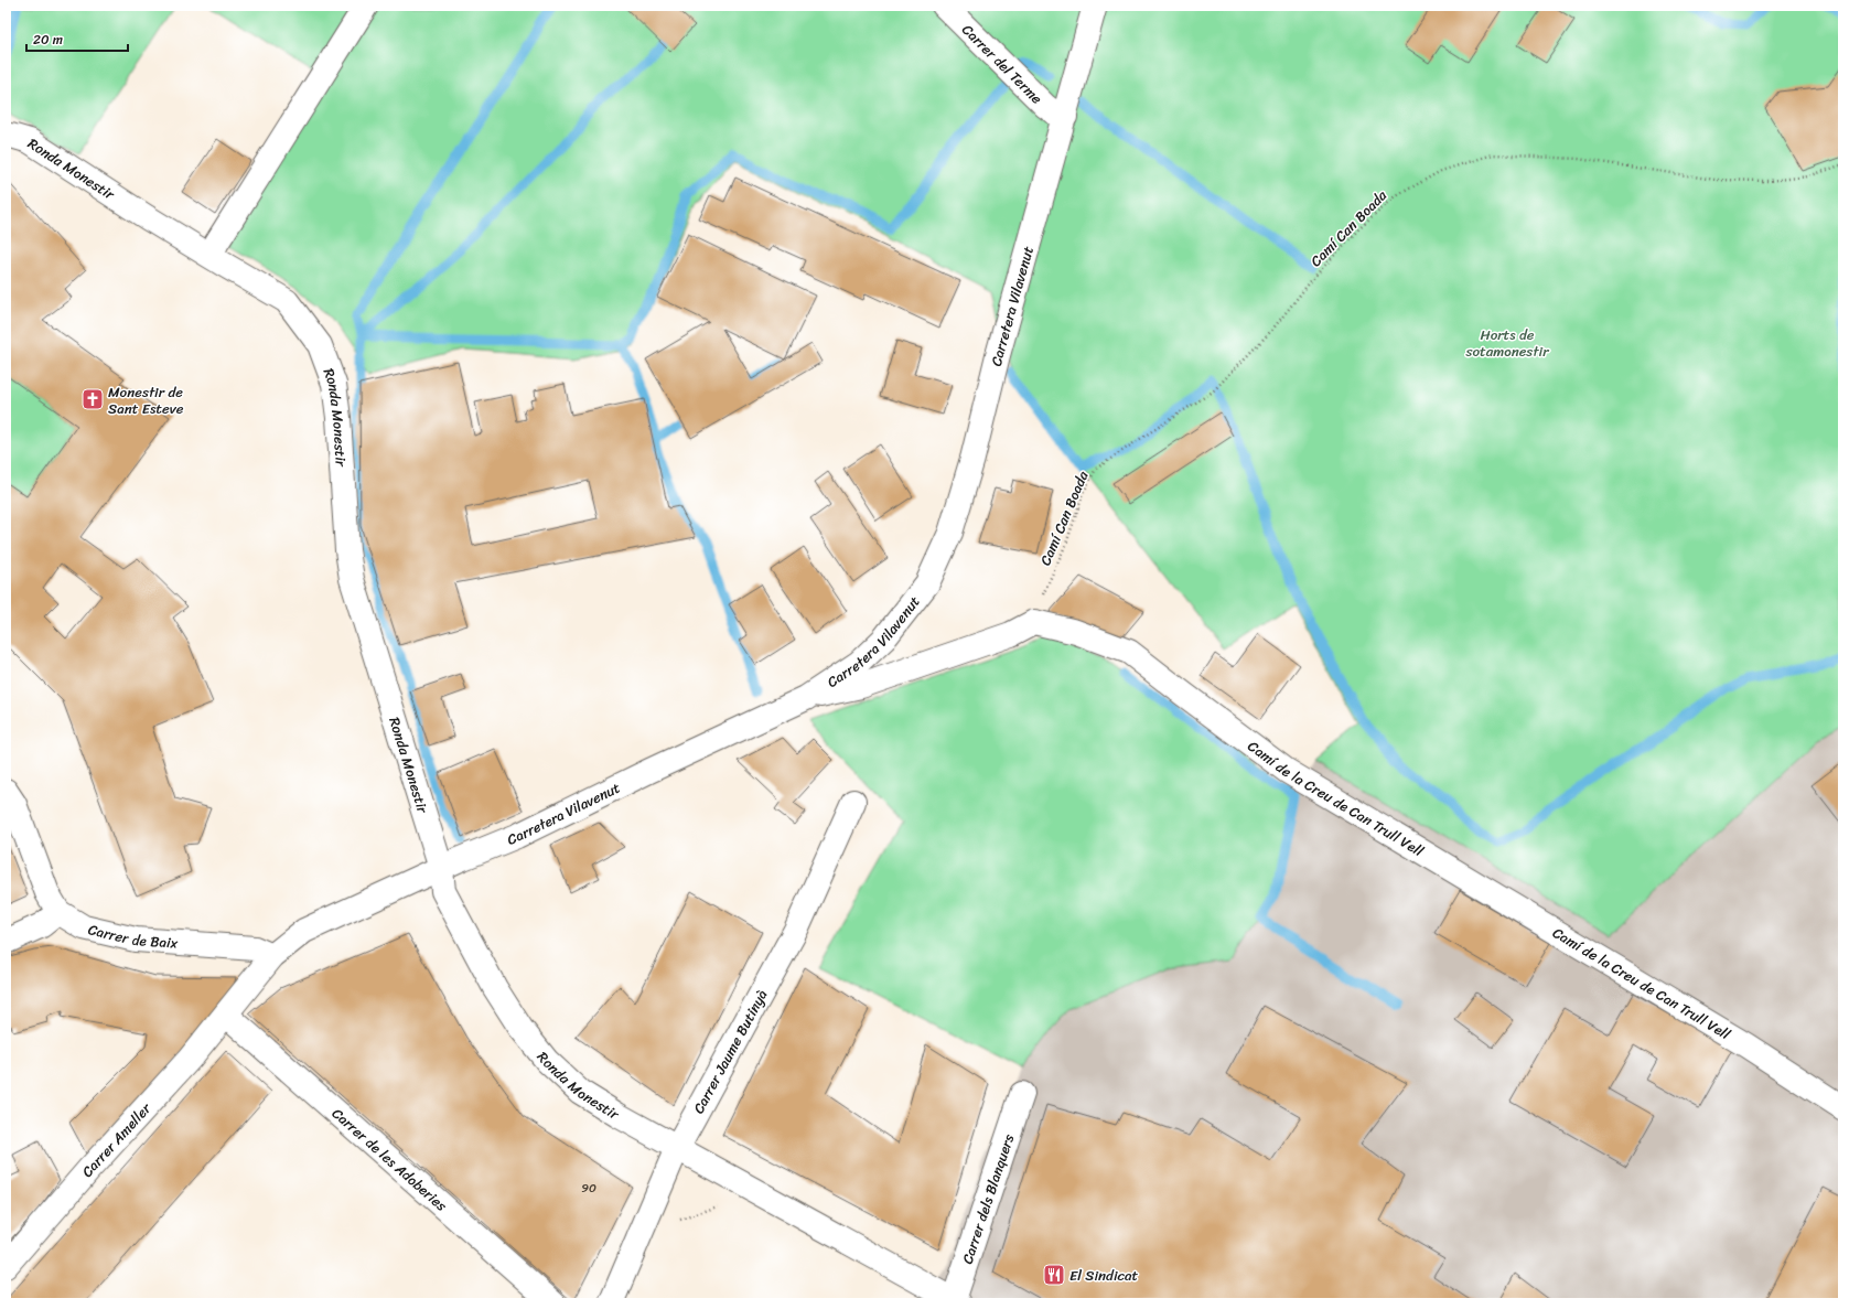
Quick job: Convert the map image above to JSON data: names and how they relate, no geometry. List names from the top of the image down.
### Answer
{
  "streets": {
    "street": [
      "Carrer del Terme",
      "Ronda Monestir",
      "Carretera Vilavenut",
      "Camí de la Creu de Can Trull Vell",
      "Carrer de Baix",
      "Carrer Jaume Butinyà",
      "Carrer Ameller",
      "Carrer de les Adoberies",
      "Carrer dels Blanquers"
    ],
    "path": ["Camí Can Boada"]
  },
  "crossings": [
    ["Carrer del Terme", "Carretera Vilavenut"],
    ["Ronda Monestir", "Carretera Vilavenut"],
    ["Ronda Monestir", "Carrer Jaume Butinyà"],
    ["Ronda Monestir", "Carrer dels Blanquers"],
    ["Camí Can Boada", "Camí de la Creu de Can Trull Vell"],
    ["Carretera Vilavenut", "Carrer de Baix"],
    ["Carretera Vilavenut", "Carrer Ameller"],
    ["Carrer de Baix", "Carrer Ameller"],
    ["Carrer Ameller", "Carrer de les Adoberies"]
  ],
  "parks": ["Horts de sotamonestir"],
  "places": {
    "church": ["Monestir de Sant Esteve"],
    "restaurant": ["El Sindicat"]
  },
  "house_numbers": ["90"],
  "scale_bar": "20 m"
}
